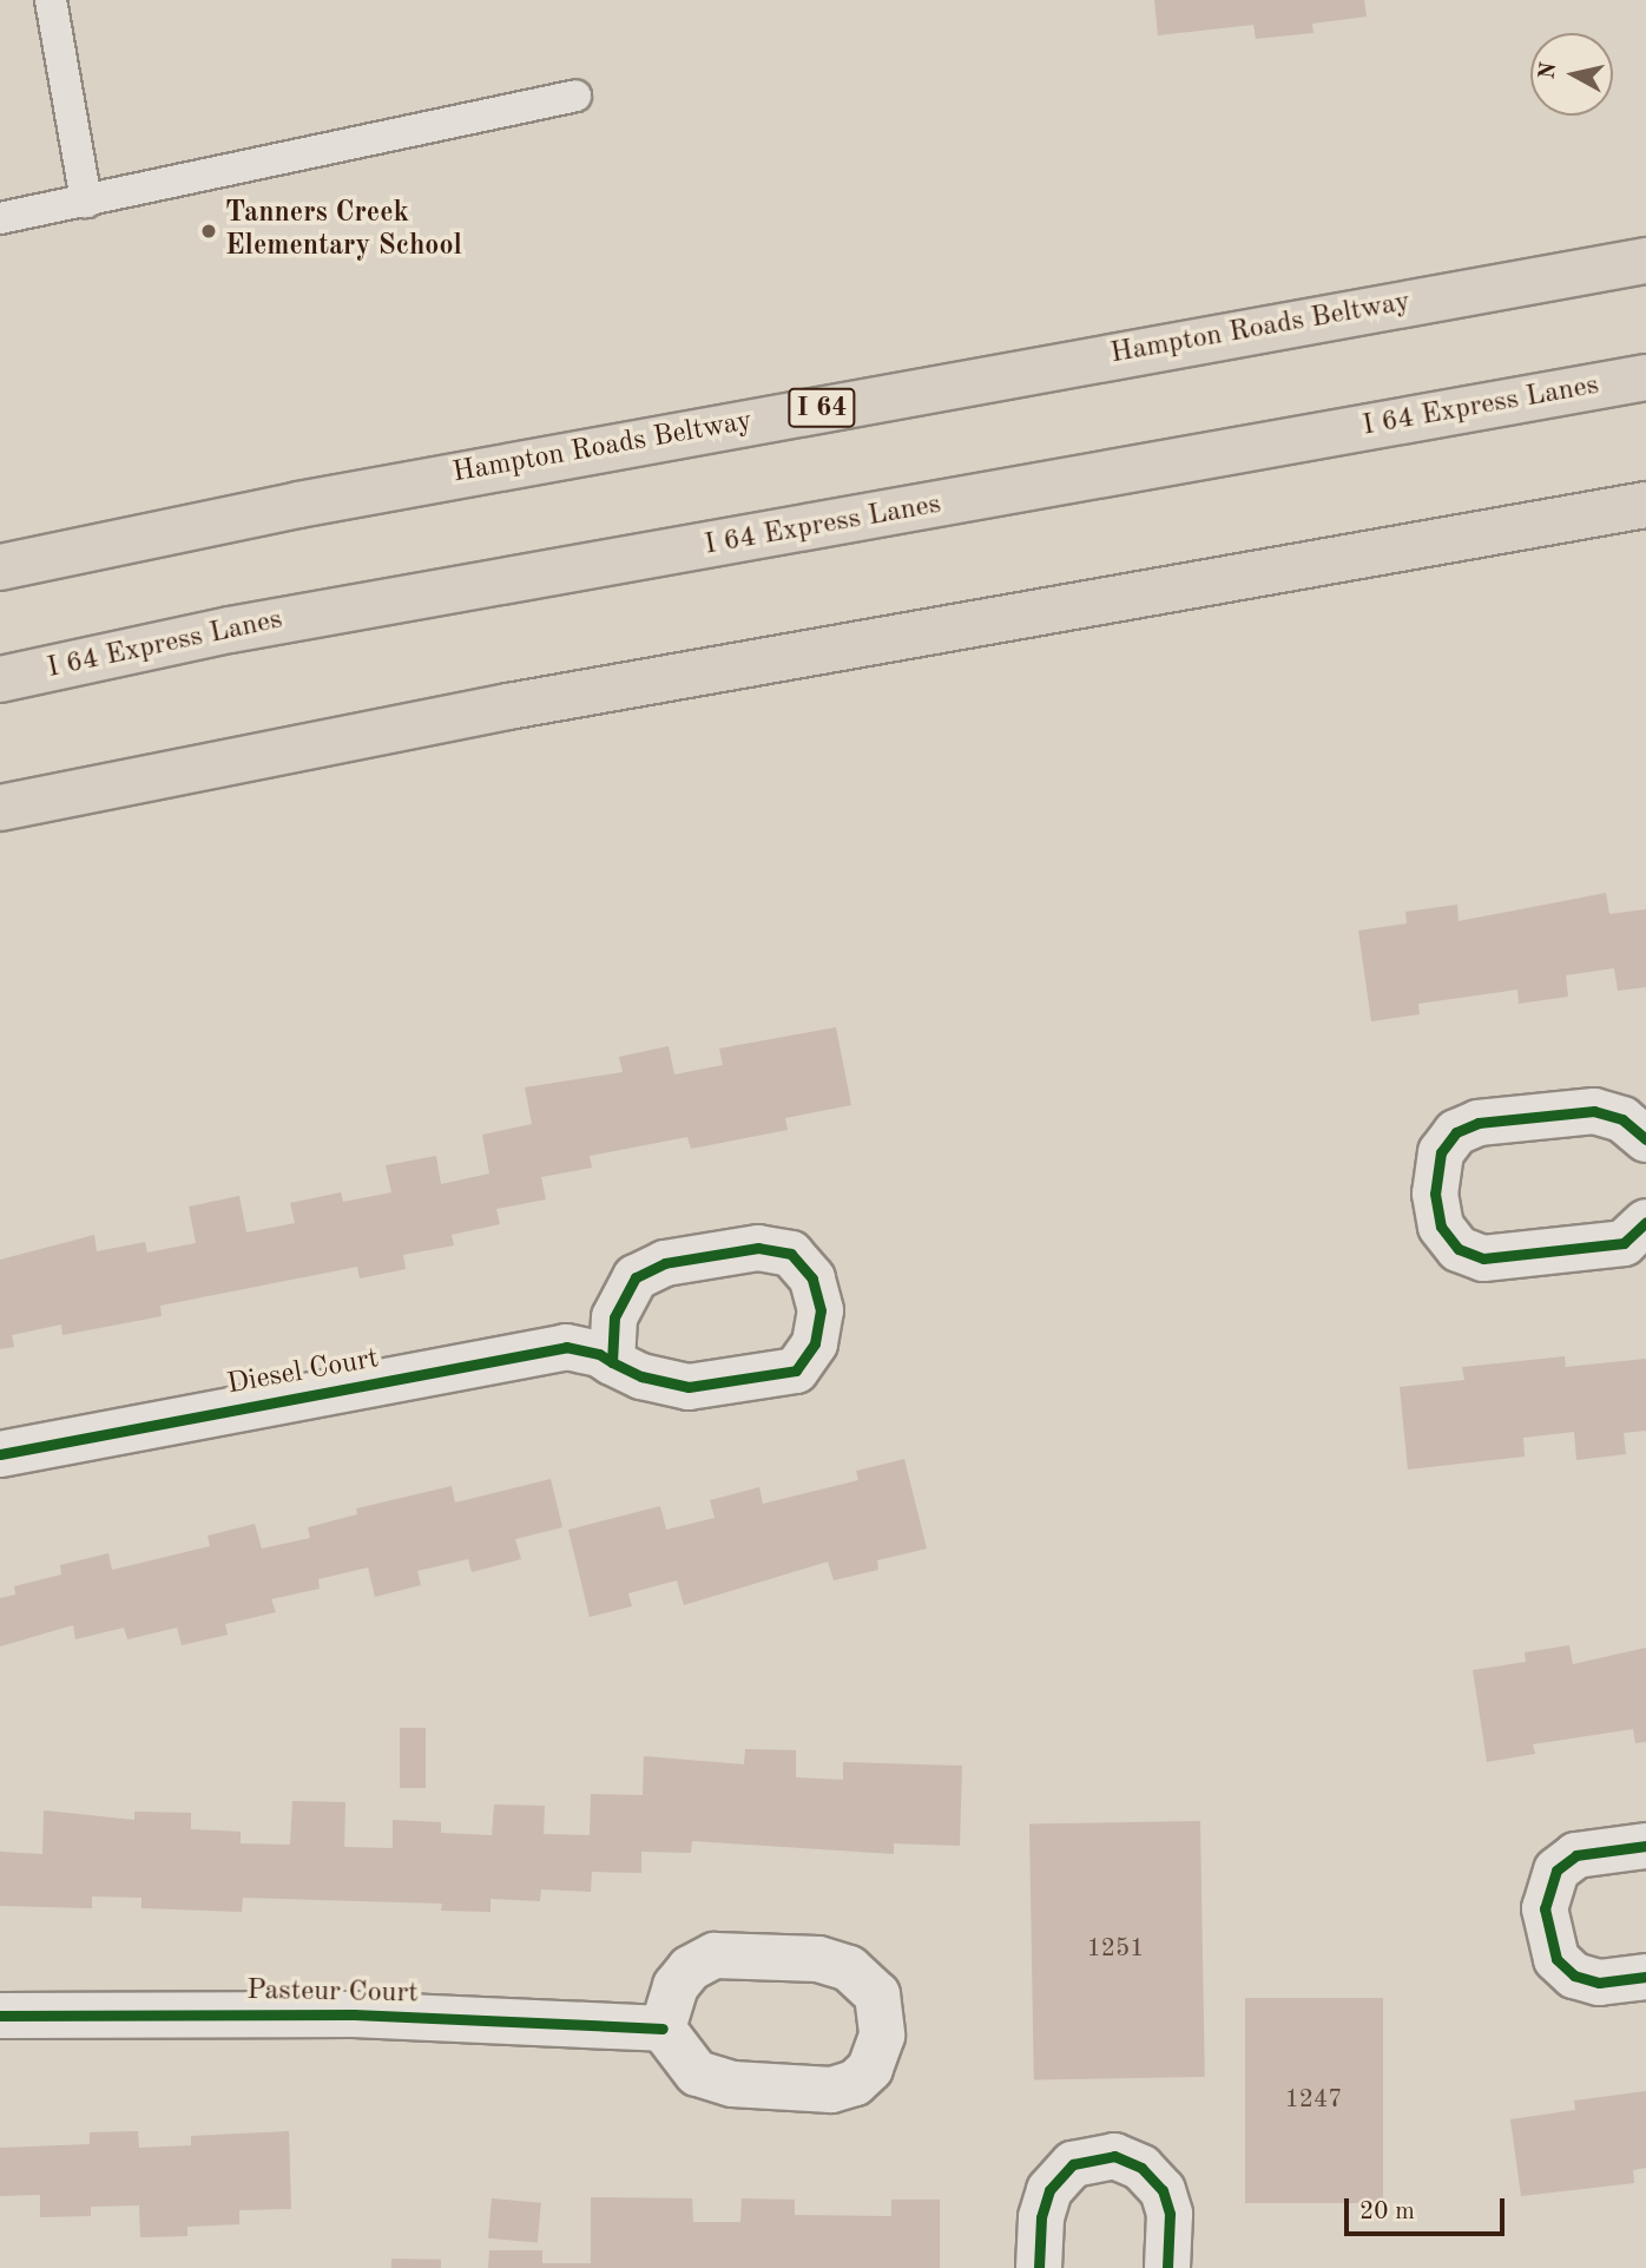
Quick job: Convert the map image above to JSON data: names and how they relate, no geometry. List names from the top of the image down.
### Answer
{
  "streets": {
    "highway": ["Hampton Roads Beltway", "I 64 Express Lanes", "I 64"],
    "street": ["Diesel Court", "Pasteur Court"]
  },
  "places": ["Tanners Creek Elementary School"],
  "house_numbers": ["1251", "1247"],
  "scale_bar": "20 m",
  "north": "left"
}
